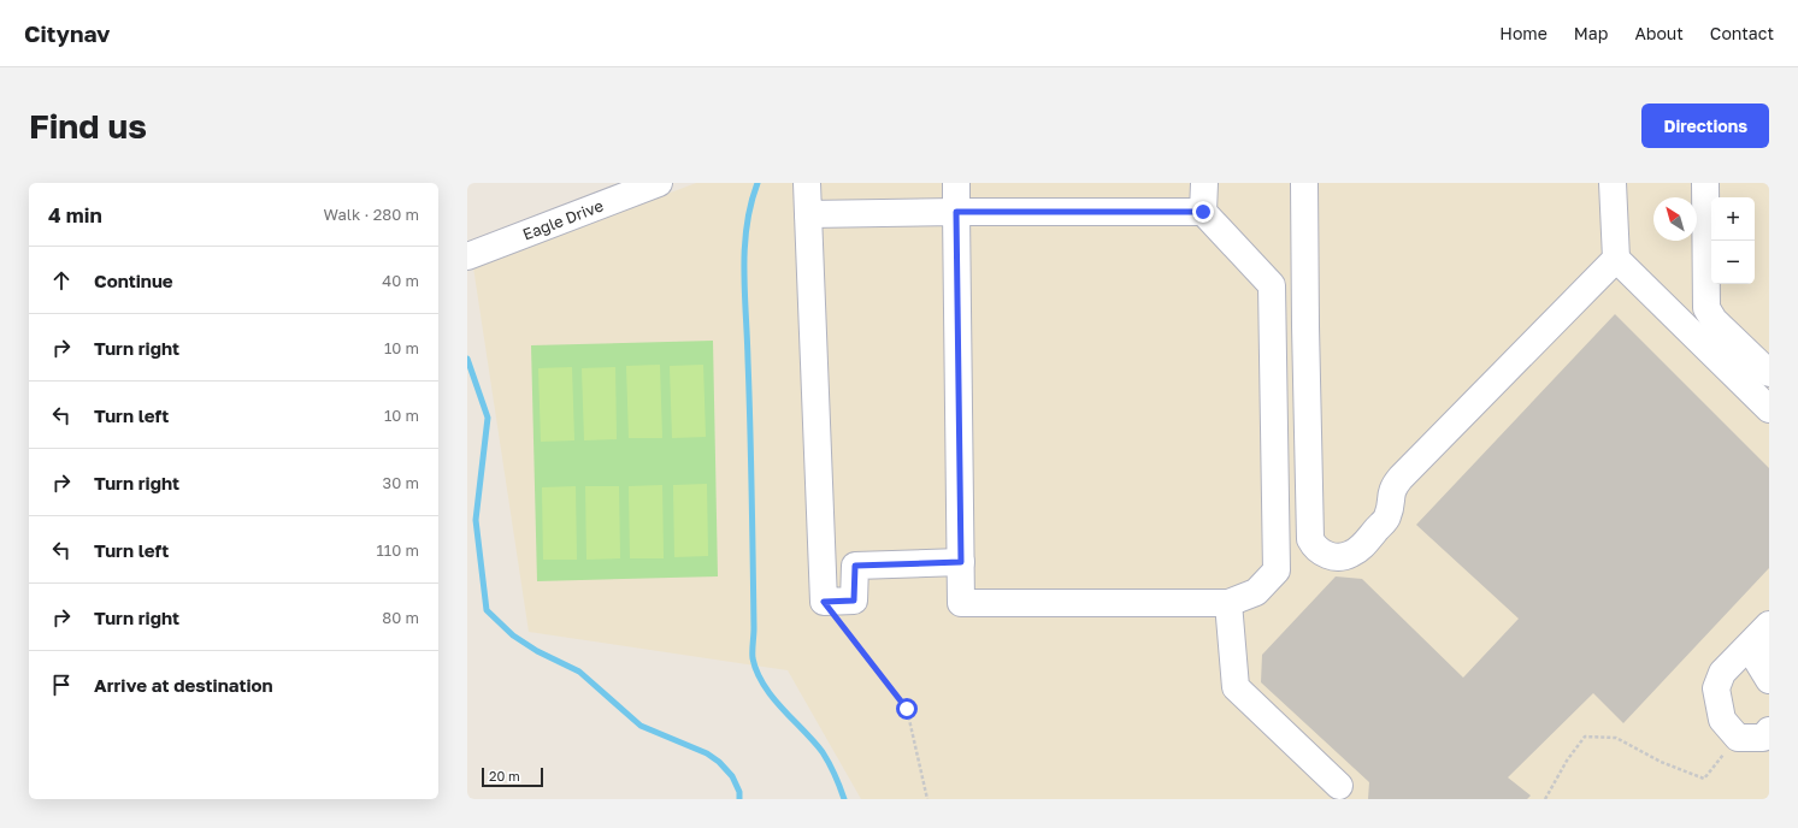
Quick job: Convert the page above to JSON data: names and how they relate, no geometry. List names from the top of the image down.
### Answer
{
  "streets": {
    "street": ["Eagle Drive"]
  },
  "scale_bar": "20 m",
  "north": "top left",
  "page": {
    "header": "Citynav",
    "nav": [
      "Home",
      "Map",
      "About",
      "Contact"
    ],
    "buttons": "Directions",
    "title": "Find us",
    "heading": ["4 min", "Walk · 280 m"],
    "map_buttons": ["+", "−"],
    "list": [
      ["Continue", "40 m"],
      ["Turn right", "10 m"],
      ["Turn left", "10 m"],
      ["Turn right", "30 m"],
      ["Turn left", "110 m"],
      ["Turn right", "80 m"],
      "Arrive at destination"
    ],
    "scale": "20 m"
  }
}
